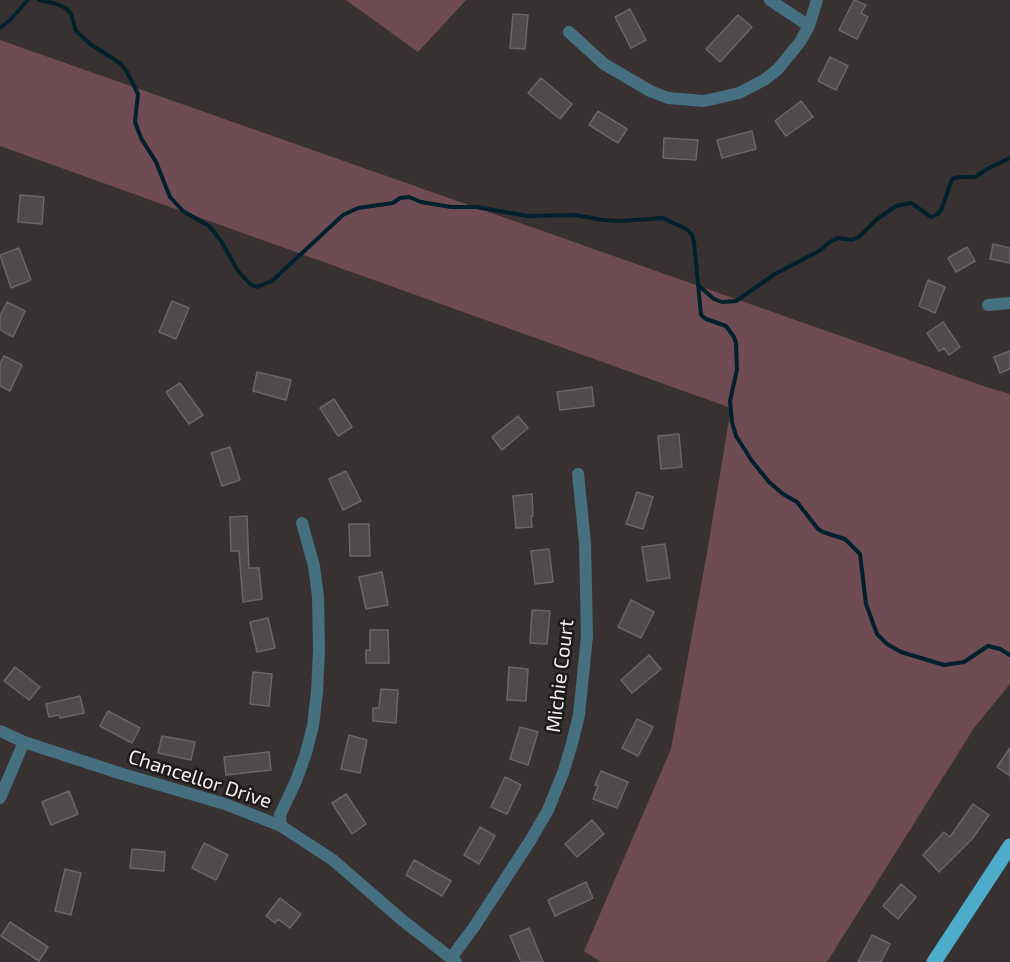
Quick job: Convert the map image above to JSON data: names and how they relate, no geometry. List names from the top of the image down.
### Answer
{
  "streets": {
    "street": ["Michie Court", "Chancellor Drive"]
  },
  "crossings": [
    ["Michie Court", "Chancellor Drive"]
  ]
}
